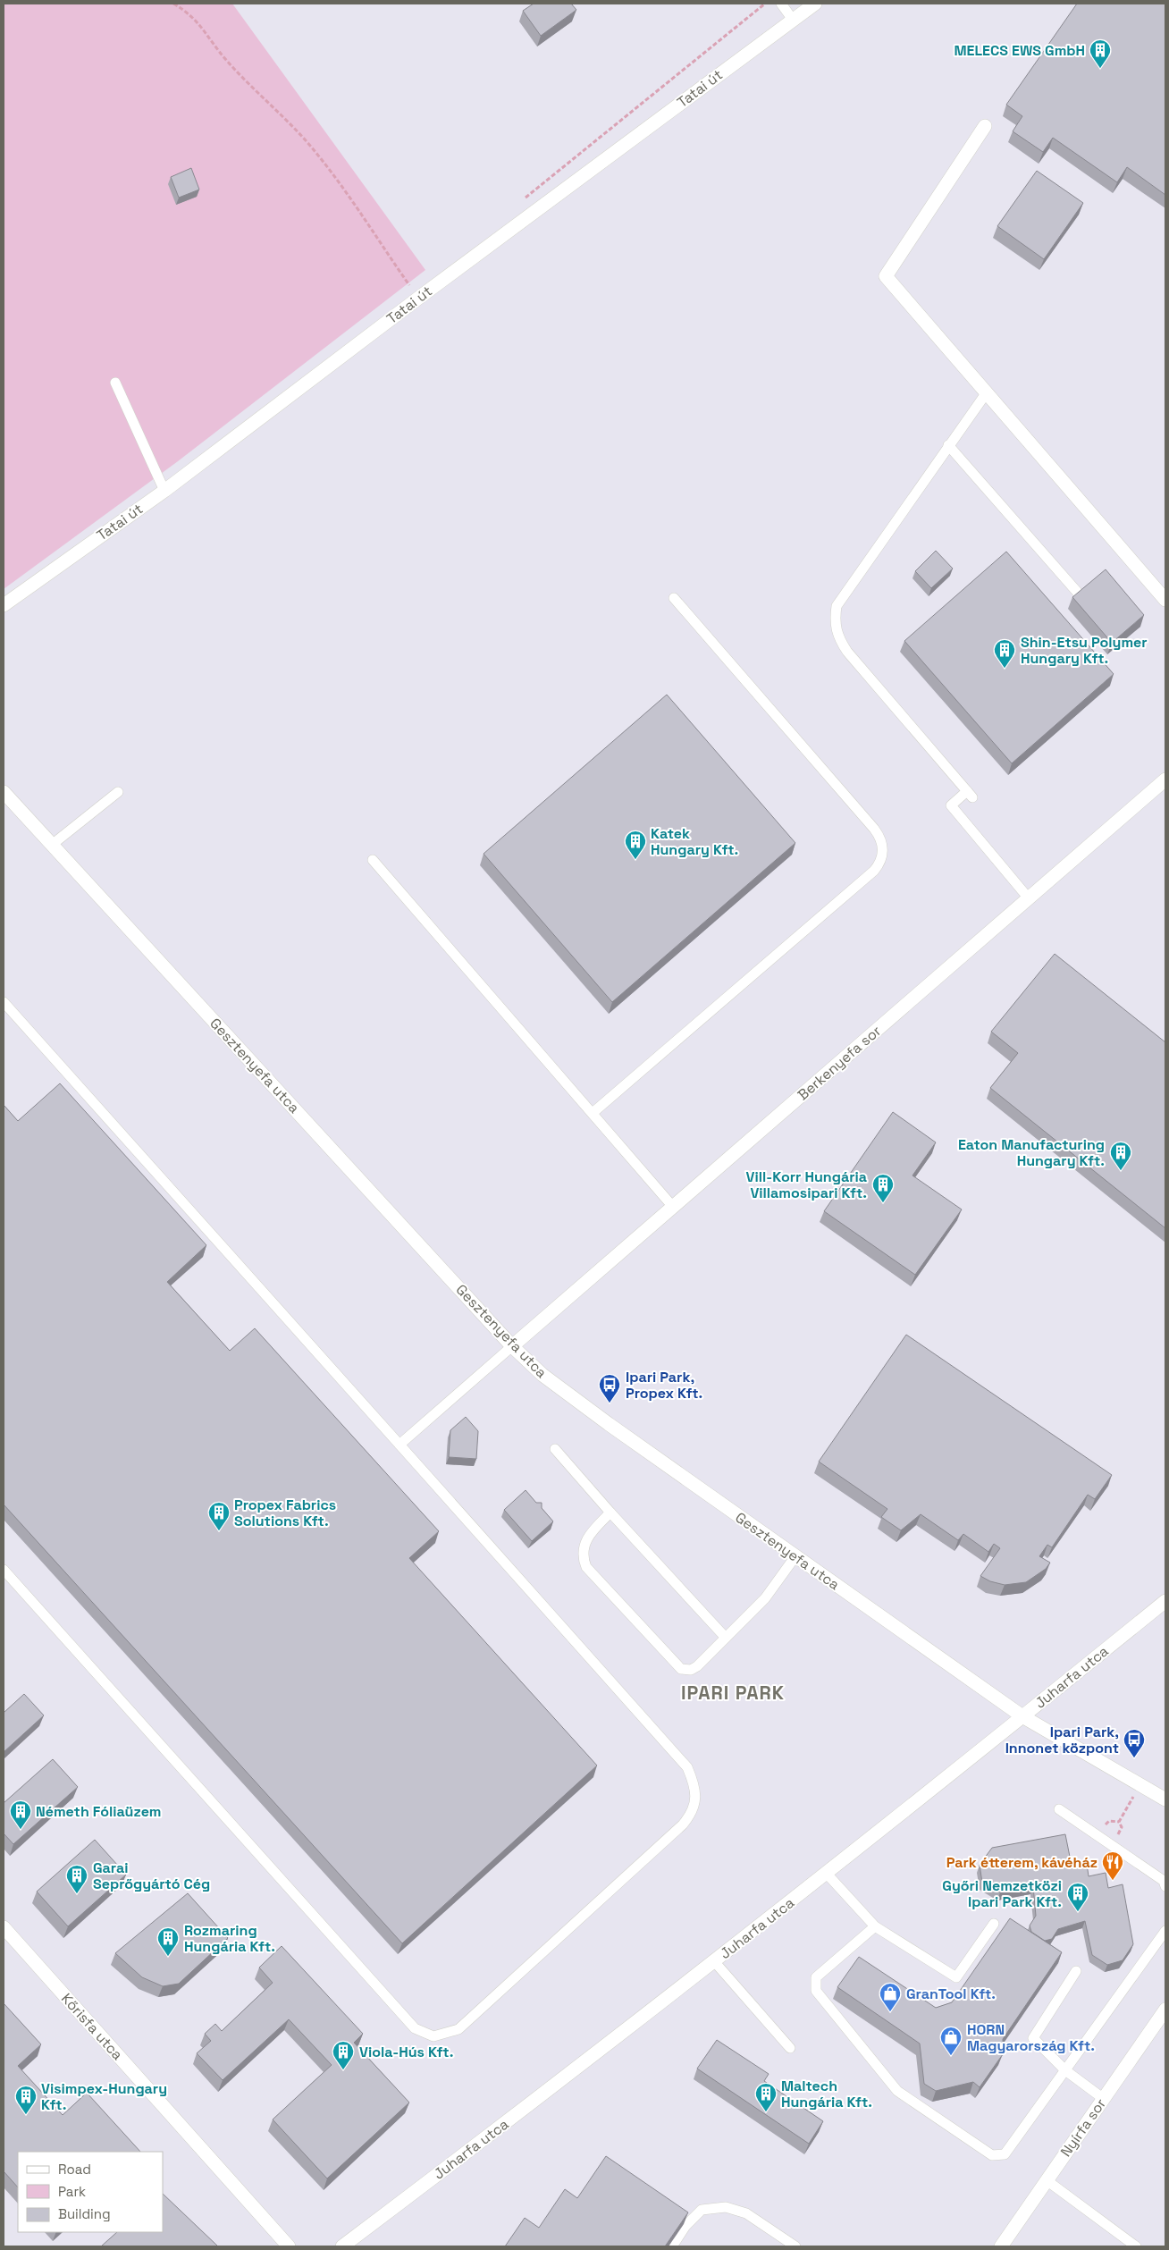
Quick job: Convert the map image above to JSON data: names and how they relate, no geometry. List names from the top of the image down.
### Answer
{
  "streets": {
    "street": [
      "Tatai út",
      "Berkenyefa sor",
      "Gesztenyefa utca",
      "Juharfa utca",
      "Kőrisfa utca",
      "Nyírfa sor"
    ]
  },
  "crossings": [
    ["Berkenyefa sor", "Gesztenyefa utca"],
    ["Gesztenyefa utca", "Juharfa utca"]
  ],
  "districts": ["IPARI PARK"],
  "places": {
    "building": [
      "MELECS EWS GmbH",
      "Shin-Etsu Polymer Hungary Kft.",
      "Katek Hungary Kft.",
      "Eaton Manufacturing Hungary Kft.",
      "Vill-Korr Hungária Villamosipari Kft.",
      "Propex Fabrics Solutions Kft.",
      "Németh Fóliaüzem",
      "Garai Seprőgyártó Cég",
      "Győri Nemzetközi Ipari Park Kft.",
      "Rozmaring Hungária Kft.",
      "Viola-Hús Kft.",
      "Maltech Hungária Kft.",
      "Visimpex-Hungary Kft."
    ],
    "bus stop": ["Ipari Park, Propex Kft.", "Ipari Park, Innonet központ"],
    "restaurant": ["Park étterem, kávéház"],
    "shop": ["GranTool Kft.", "HORN Magyarország Kft."]
  },
  "legend": ["Road", "Park", "Building"]
}
